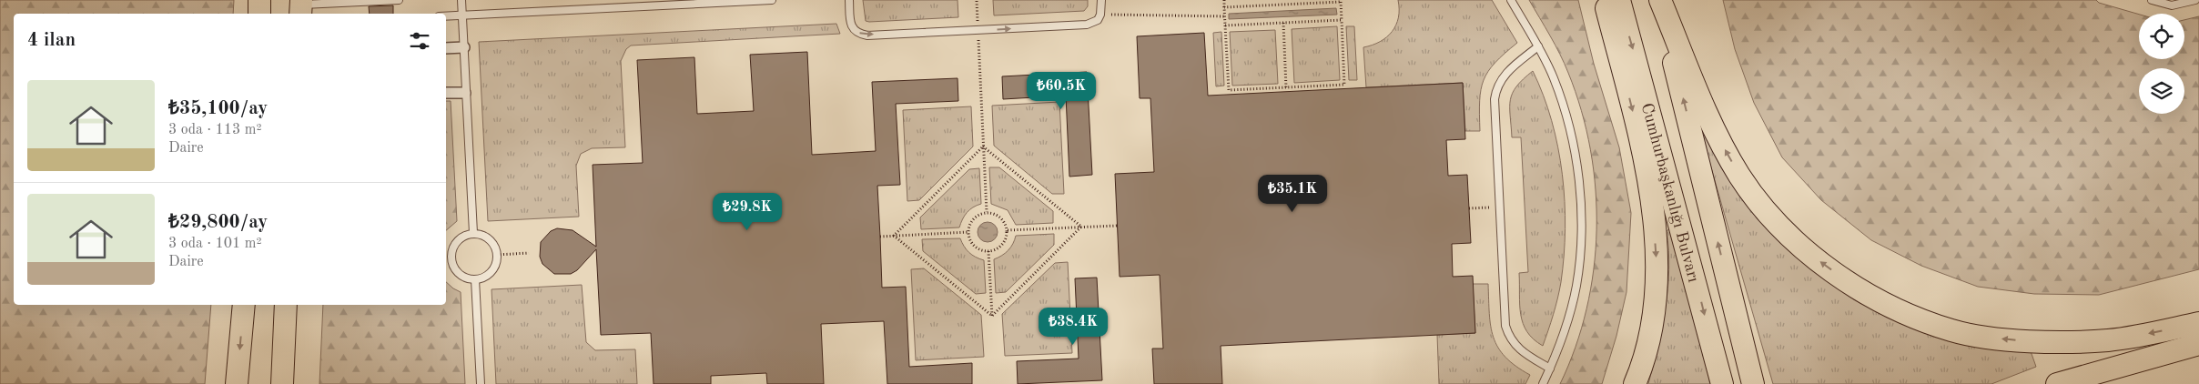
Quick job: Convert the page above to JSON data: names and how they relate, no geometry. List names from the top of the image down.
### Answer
{
  "streets": {
    "main road": ["Cumhurbaşkanlığı Bulvarı"]
  },
  "page": {
    "heading": "4 ilan",
    "list": [
      {
        "name": "₺35,100/ay",
        "note": "3 oda · 113 m² · Daire"
      },
      {
        "name": "₺29,800/ay",
        "note": "3 oda · 101 m² · Daire"
      }
    ],
    "price": [
      "₺60.5K",
      "₺35.1K",
      "₺29.8K",
      "₺38.4K"
    ]
  }
}
